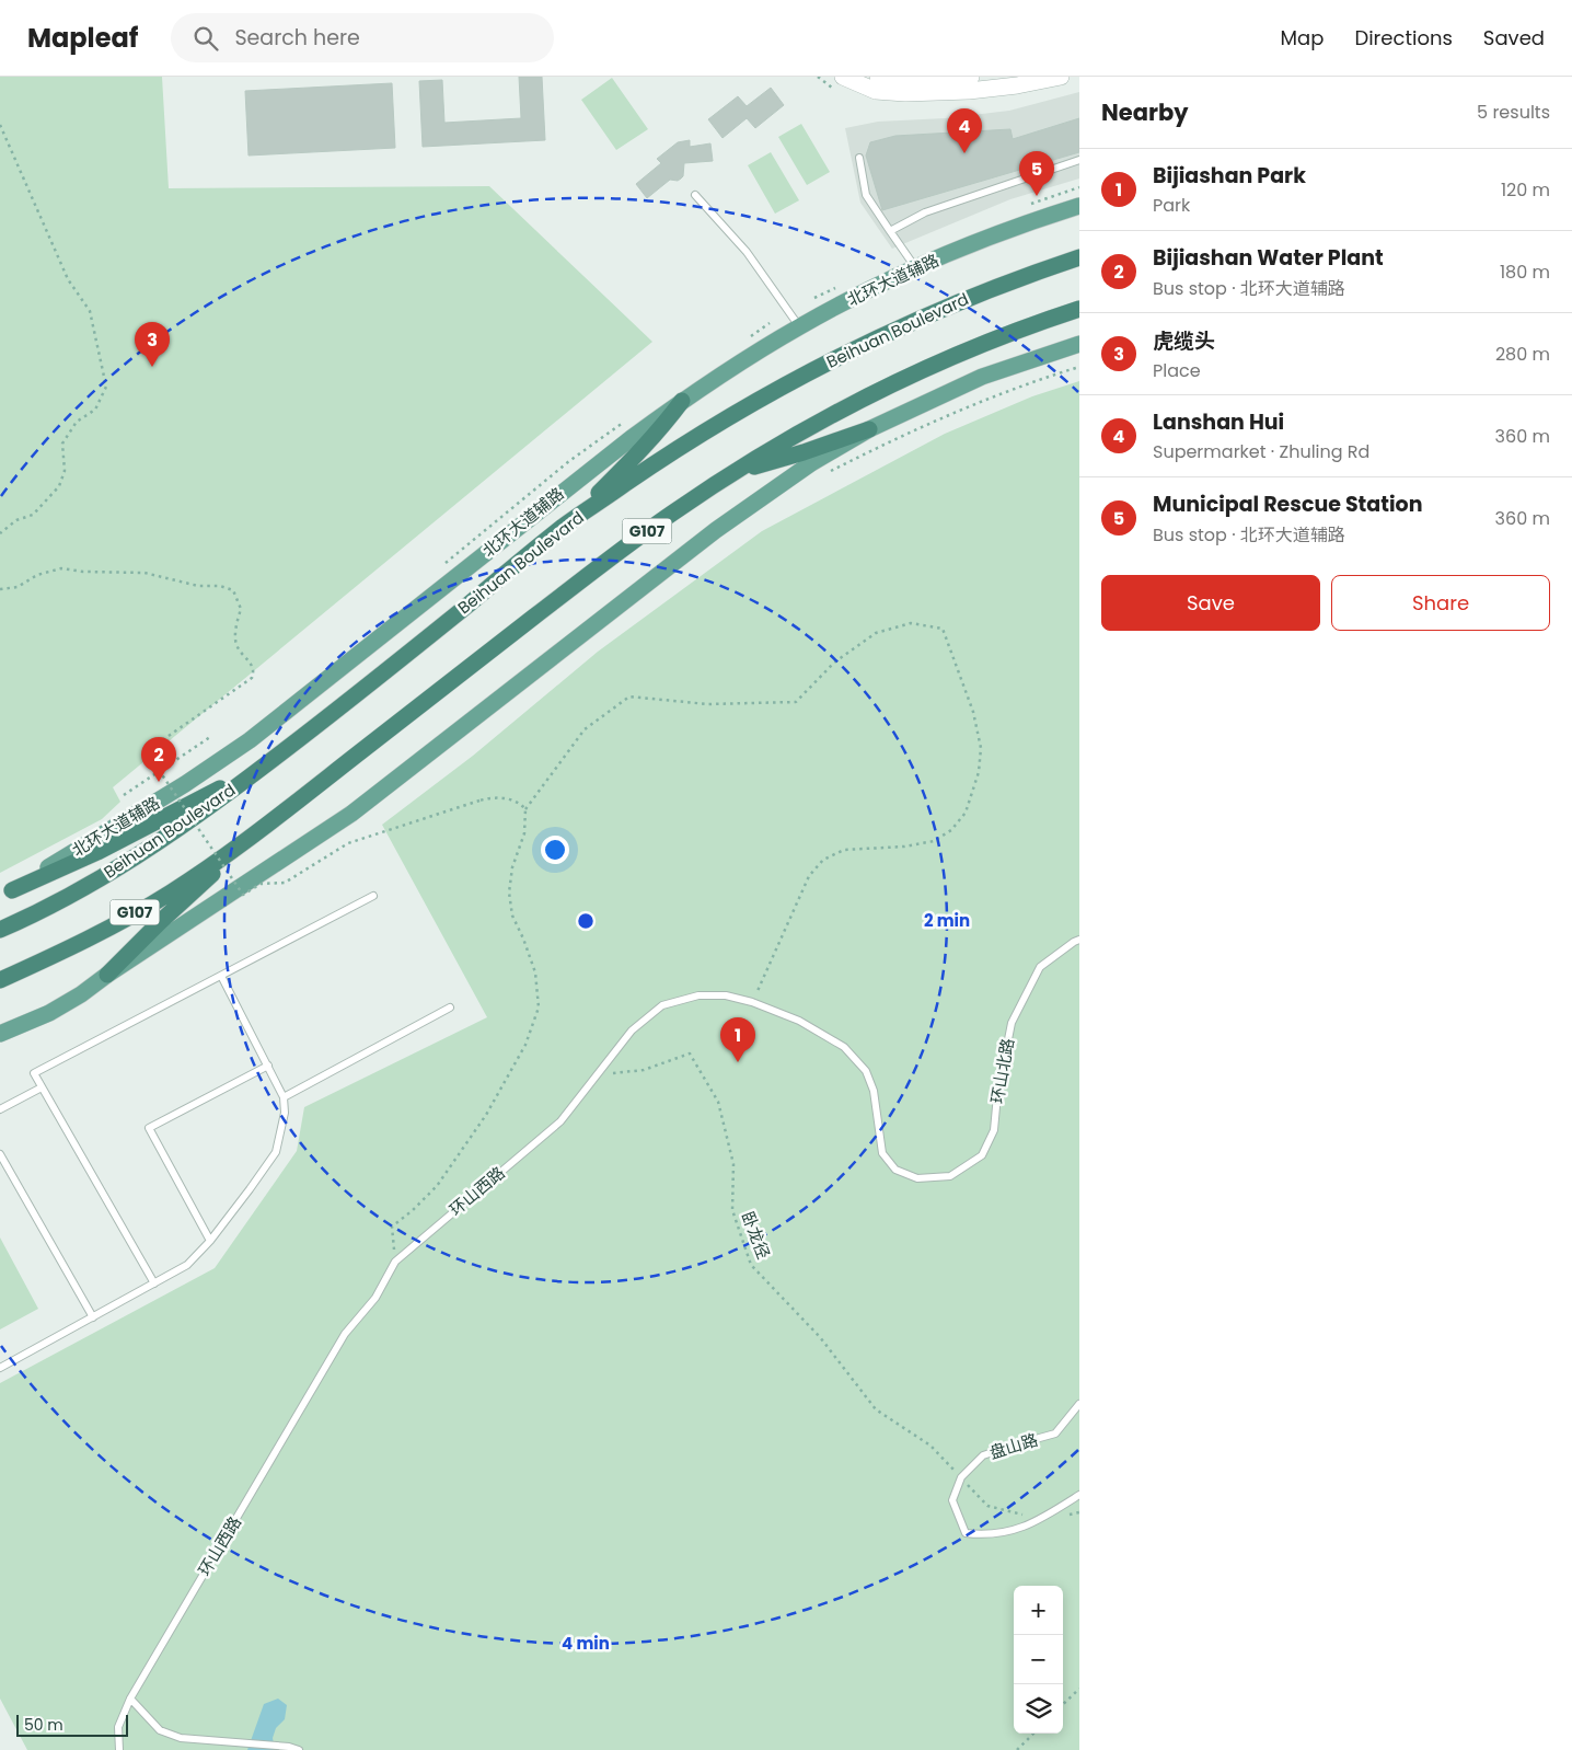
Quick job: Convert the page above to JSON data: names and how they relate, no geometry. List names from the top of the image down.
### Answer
{
  "streets": {
    "highway": ["Beihuan Boulevard", "G107"],
    "main road": ["北环大道辅路"],
    "lane": ["环山北路", "环山西路", "盘山路"],
    "path": ["卧龙径"]
  },
  "crossings": [
    ["环山北路", "环山西路"],
    ["环山西路", "卧龙径"],
    ["卧龙径", "盘山路"]
  ],
  "scale_bar": "50 m",
  "page": {
    "header": "Mapleaf",
    "search": "Search here",
    "nav": ["Map", "Directions", "Saved"],
    "heading": ["Nearby", "5 results"],
    "pins": [
      "4",
      "5",
      "3",
      "2",
      "1"
    ],
    "list": [
      {
        "mark": "1",
        "name": "Bijiashan Park",
        "note": "Park",
        "value": "120 m"
      },
      {
        "mark": "2",
        "name": "Bijiashan Water Plant",
        "note": "Bus stop · 北环大道辅路",
        "value": "180 m"
      },
      {
        "mark": "3",
        "name": "虎缆头",
        "note": "Place",
        "value": "280 m"
      },
      {
        "mark": "4",
        "name": "Lanshan Hui",
        "note": "Supermarket · Zhuling Rd",
        "value": "360 m"
      },
      {
        "mark": "5",
        "name": "Municipal Rescue Station",
        "note": "Bus stop · 北环大道辅路",
        "value": "360 m"
      }
    ],
    "buttons": ["Save", "Share"],
    "map_buttons": ["+", "−"],
    "scale": "50 m"
  },
  "rings": ["2 min", "4 min"]
}
